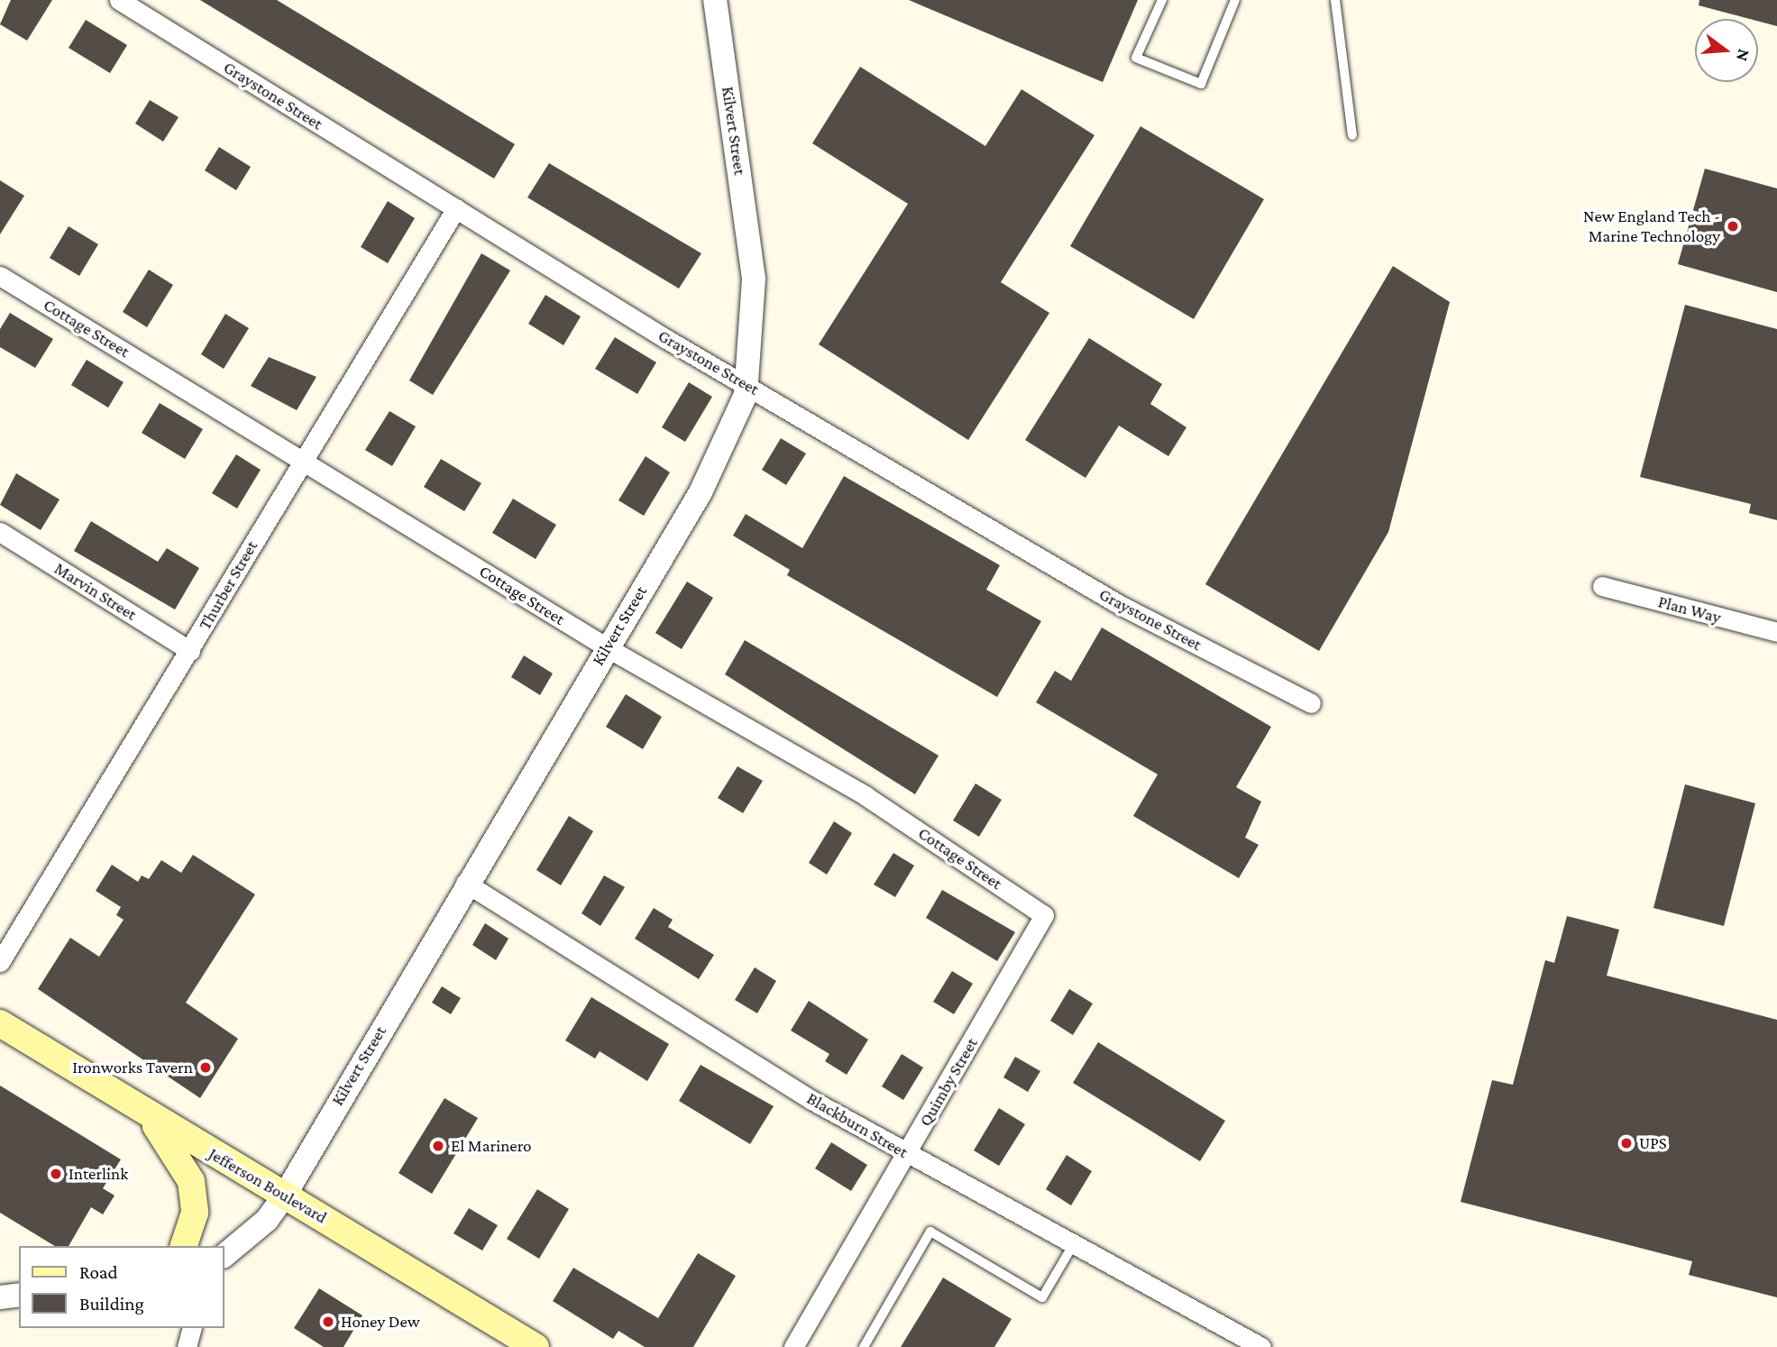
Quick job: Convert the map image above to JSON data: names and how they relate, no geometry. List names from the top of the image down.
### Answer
{
  "streets": {
    "main road": ["Jefferson Boulevard"],
    "street": [
      "Graystone Street",
      "Kilvert Street",
      "Cottage Street",
      "Thurber Street",
      "Marvin Street",
      "Plan Way",
      "Quimby Street",
      "Blackburn Street"
    ]
  },
  "crossings": [
    ["Graystone Street", "Kilvert Street"],
    ["Graystone Street", "Thurber Street"],
    ["Kilvert Street", "Cottage Street"],
    ["Kilvert Street", "Blackburn Street"],
    ["Kilvert Street", "Jefferson Boulevard"],
    ["Cottage Street", "Thurber Street"],
    ["Cottage Street", "Quimby Street"],
    ["Thurber Street", "Marvin Street"],
    ["Quimby Street", "Blackburn Street"]
  ],
  "places": [
    "New England Tech - Marine Technology",
    "Ironworks Tavern",
    "UPS",
    "El Marinero",
    "Interlink",
    "Honey Dew"
  ],
  "legend": ["Road", "Building"],
  "north": "right"
}
